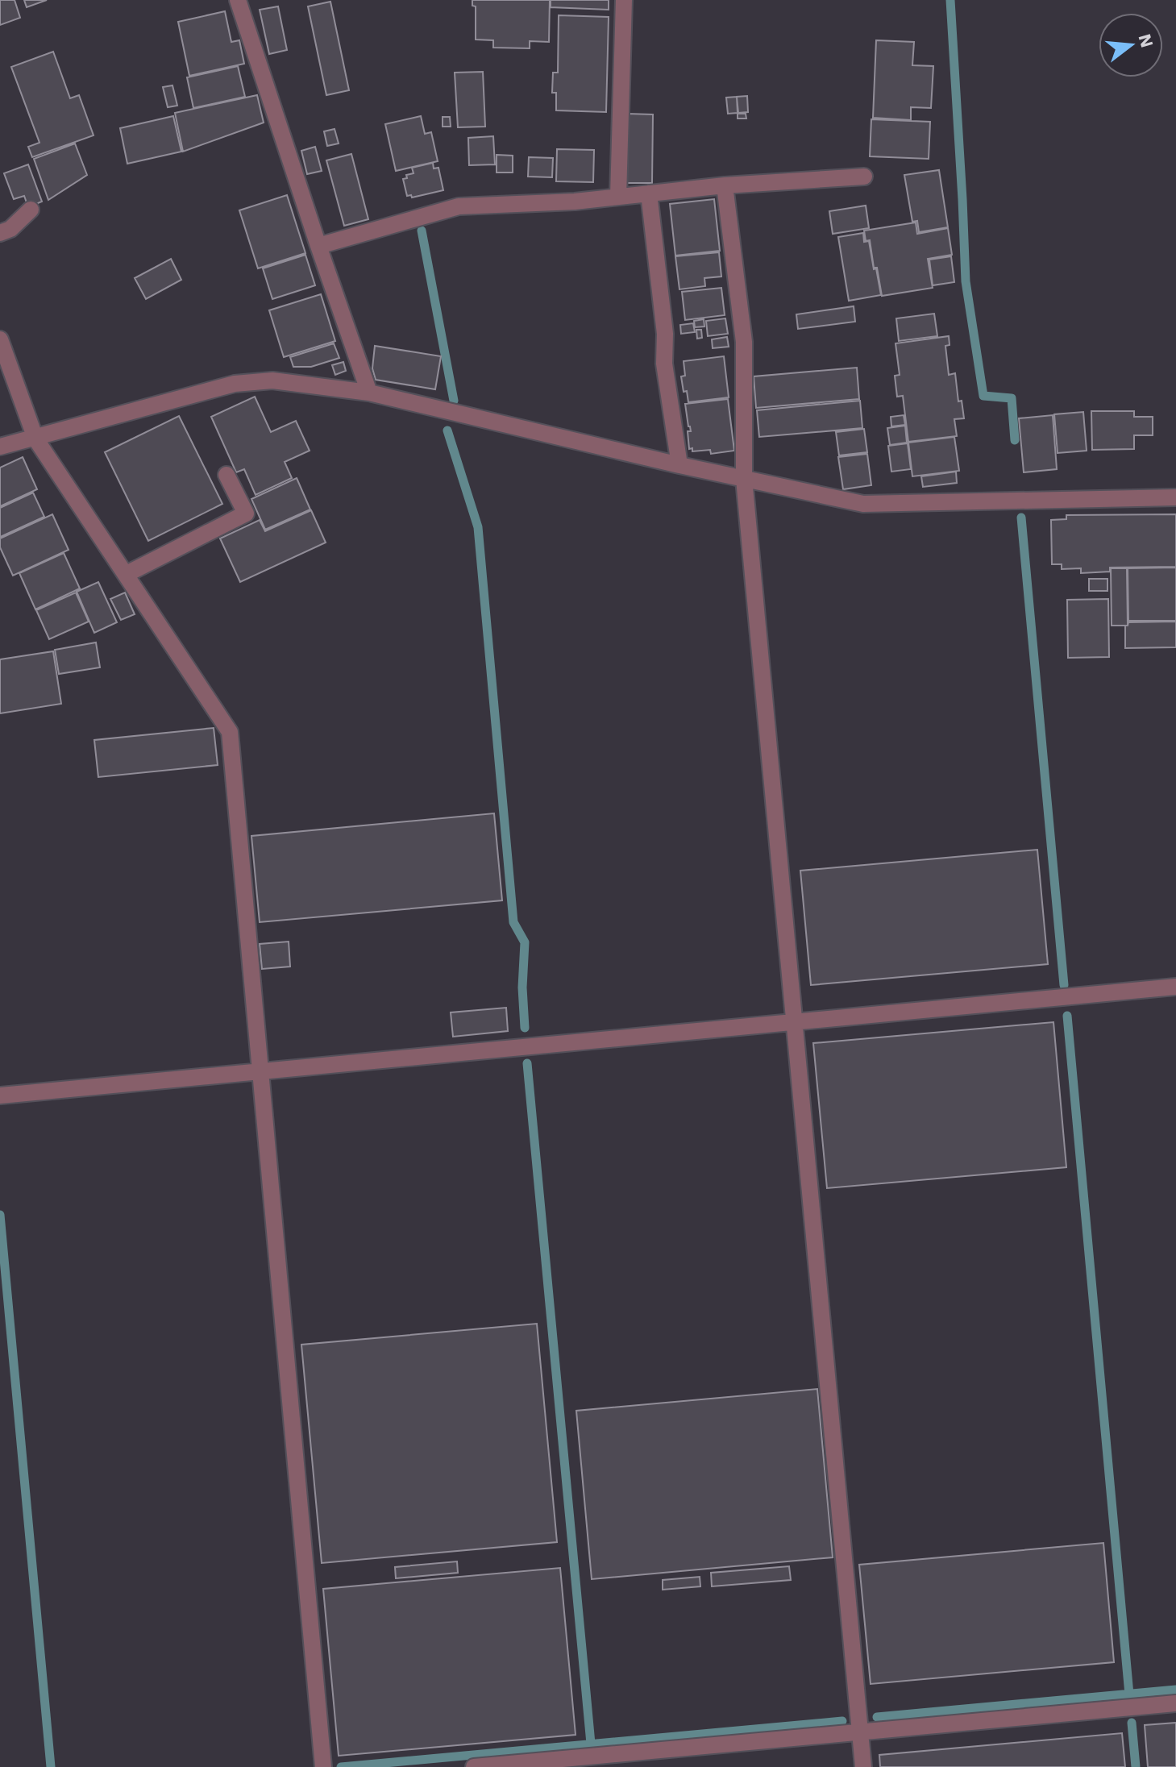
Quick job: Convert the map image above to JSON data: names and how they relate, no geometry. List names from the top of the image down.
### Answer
{
  "north": "right"
}
